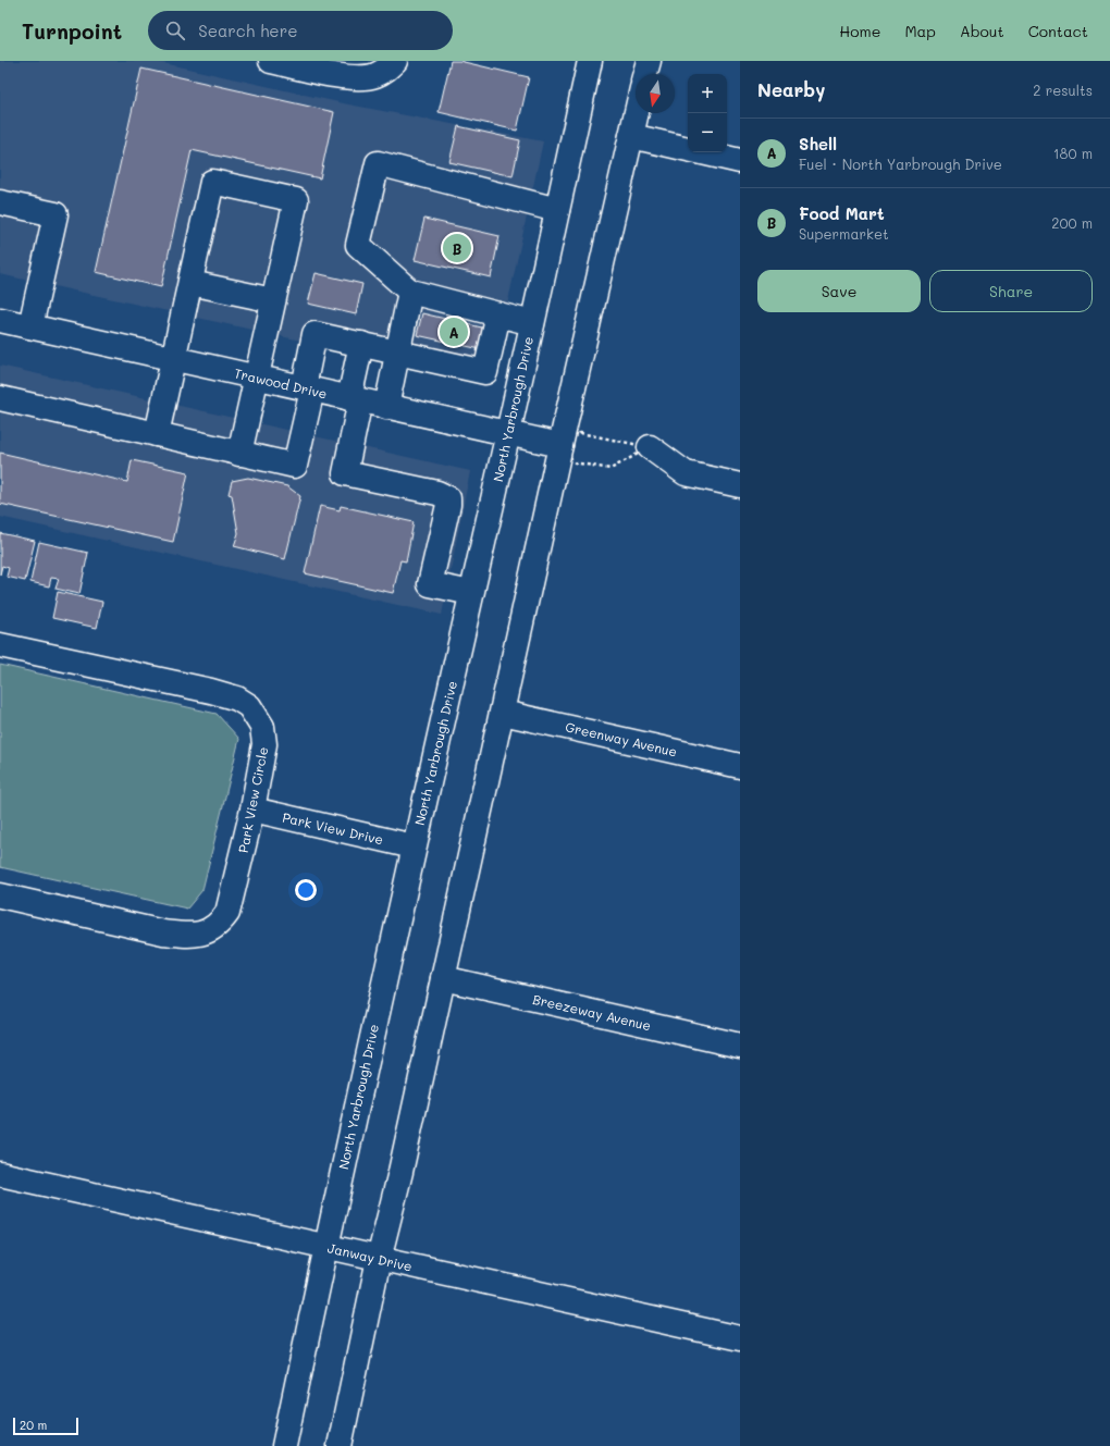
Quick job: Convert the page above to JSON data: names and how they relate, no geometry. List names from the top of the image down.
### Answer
{
  "streets": {
    "street": [
      "Trawood Drive",
      "North Yarbrough Drive",
      "Greenway Avenue",
      "Park View Circle",
      "Park View Drive",
      "Breezeway Avenue",
      "Janway Drive"
    ]
  },
  "crossings": [
    ["Trawood Drive", "North Yarbrough Drive"],
    ["North Yarbrough Drive", "Park View Drive"],
    ["North Yarbrough Drive", "Janway Drive"],
    ["Park View Circle", "Park View Drive"]
  ],
  "scale_bar": "20 m",
  "north": "bottom",
  "page": {
    "header": "Turnpoint",
    "search": "Search here",
    "nav": [
      "Home",
      "Map",
      "About",
      "Contact"
    ],
    "heading": ["Nearby", "2 results"],
    "map_buttons": ["+", "−"],
    "list": [
      {
        "mark": "A",
        "name": "Shell",
        "note": "Fuel · North Yarbrough Drive",
        "value": "180 m"
      },
      {
        "mark": "B",
        "name": "Food Mart",
        "note": "Supermarket",
        "value": "200 m"
      }
    ],
    "pins": ["B", "A"],
    "buttons": ["Save", "Share"],
    "scale": "20 m"
  }
}
